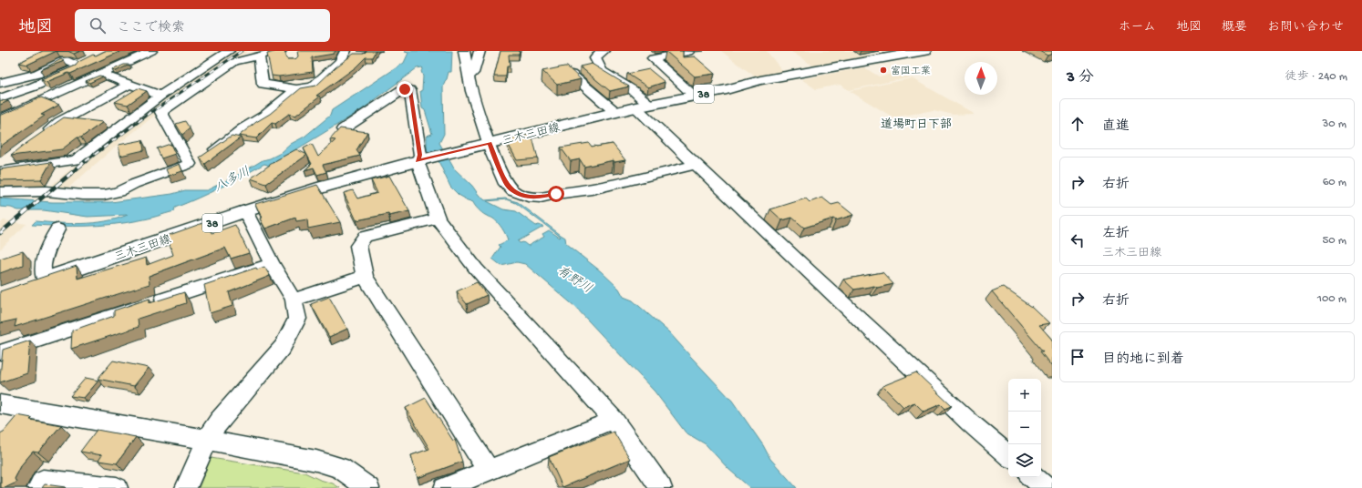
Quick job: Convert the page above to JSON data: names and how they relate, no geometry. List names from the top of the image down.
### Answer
{
  "streets": {
    "main road": ["38", "三木三田線"]
  },
  "districts": ["道場町日下部"],
  "water": ["八多川", "有野川"],
  "places": ["富国工業"],
  "north": "top",
  "page": {
    "header": "地図",
    "search": "ここで検索",
    "nav": [
      "ホーム",
      "地図",
      "概要",
      "お問い合わせ"
    ],
    "heading": ["3 分", "徒歩 · 240 m"],
    "list": [
      ["直進", "30 m"],
      ["右折", "60 m"],
      ["左折", "三木三田線", "50 m"],
      ["右折", "100 m"],
      "目的地に到着"
    ],
    "map_buttons": ["+", "−"]
  }
}
